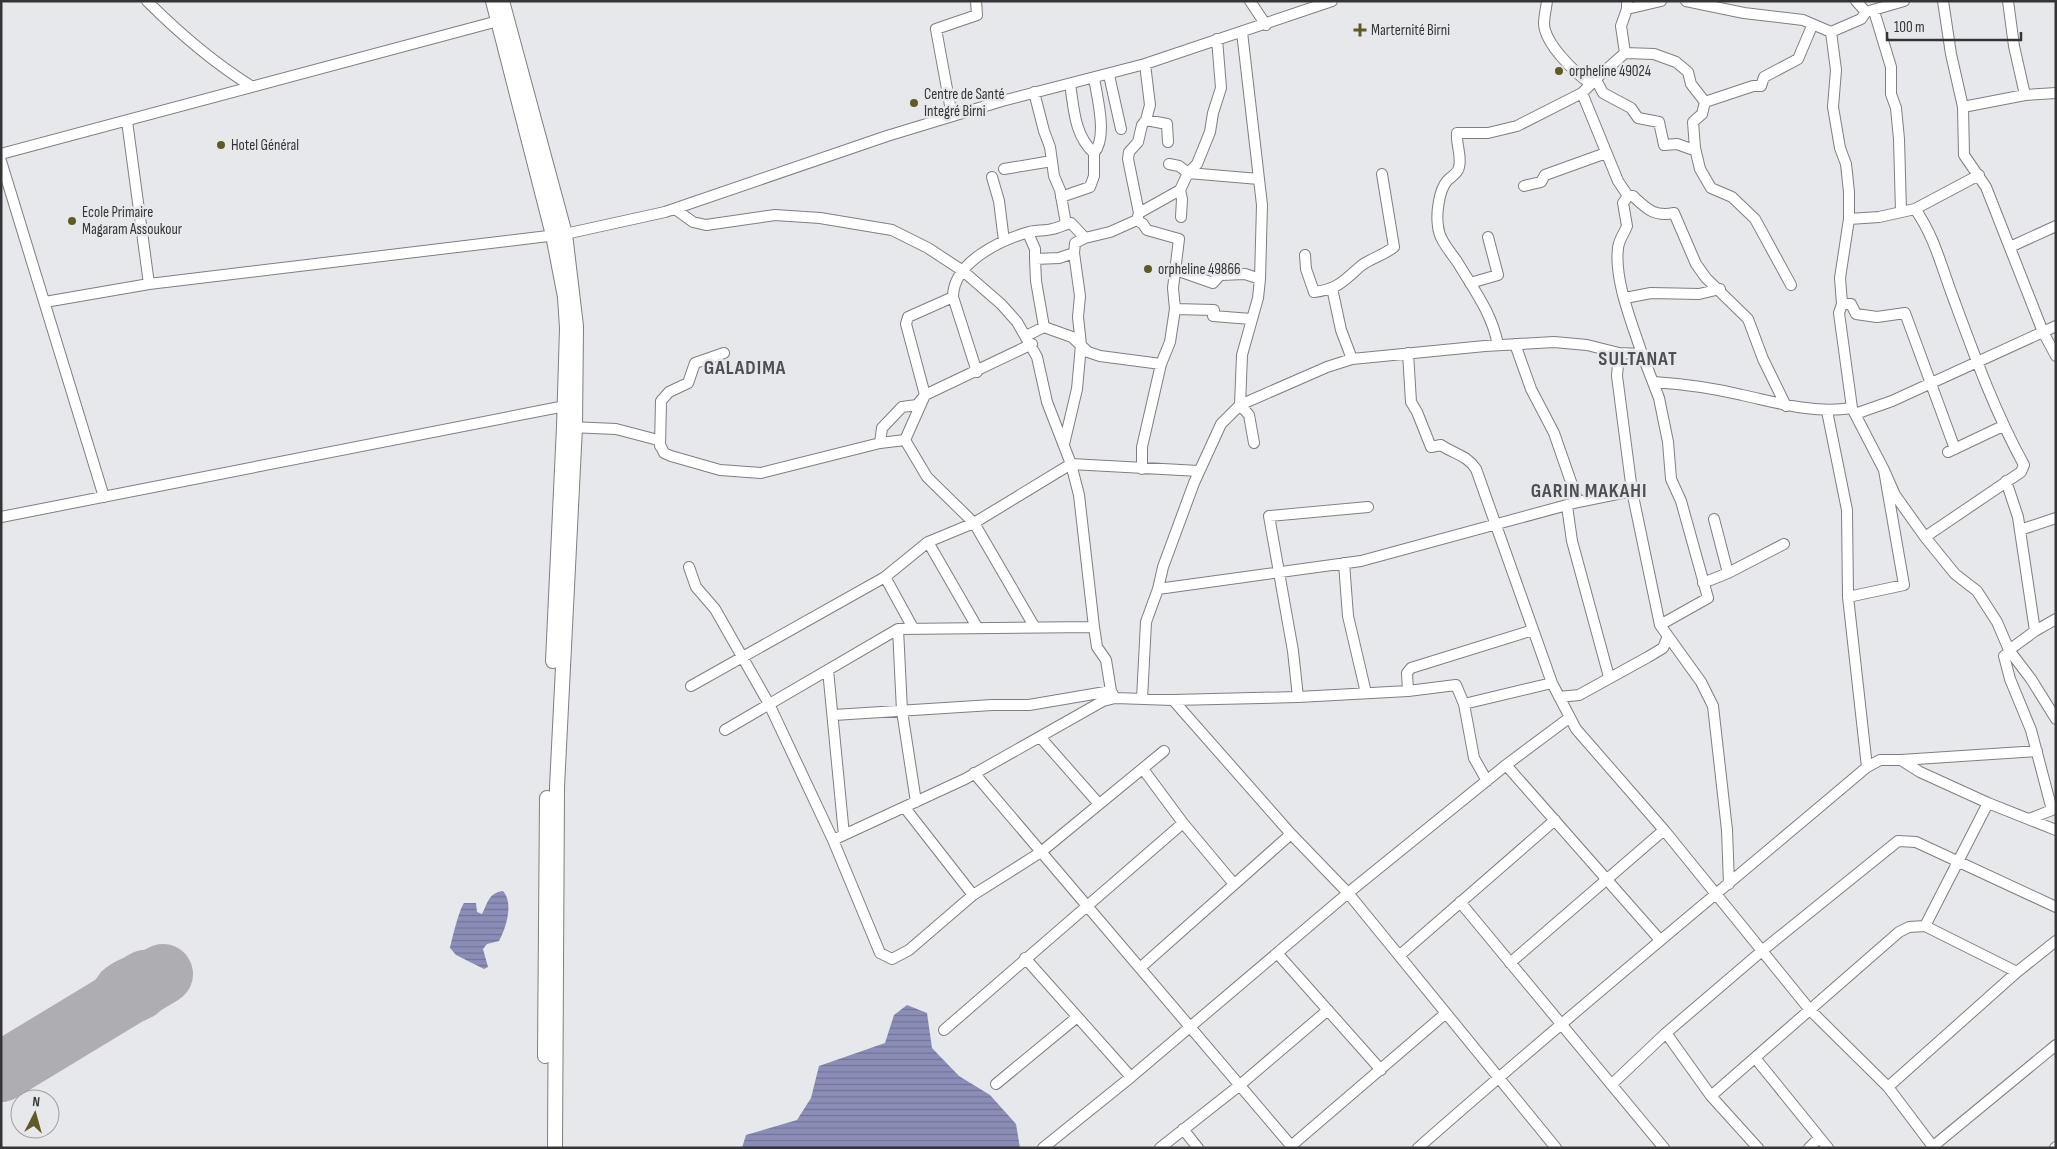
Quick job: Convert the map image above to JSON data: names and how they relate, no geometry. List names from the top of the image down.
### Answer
{
  "districts": ["SULTANAT", "GALADIMA", "GARIN MAKAHI"],
  "places": {
    "health": ["Marternité Birni"],
    "other": [
      "orpheline 49024",
      "Centre de Santé Integré Birni",
      "Hotel Général",
      "Ecole Primaire Magaram Assoukour",
      "orpheline 49866"
    ]
  },
  "scale_bar": "100 m",
  "north": "top"
}
